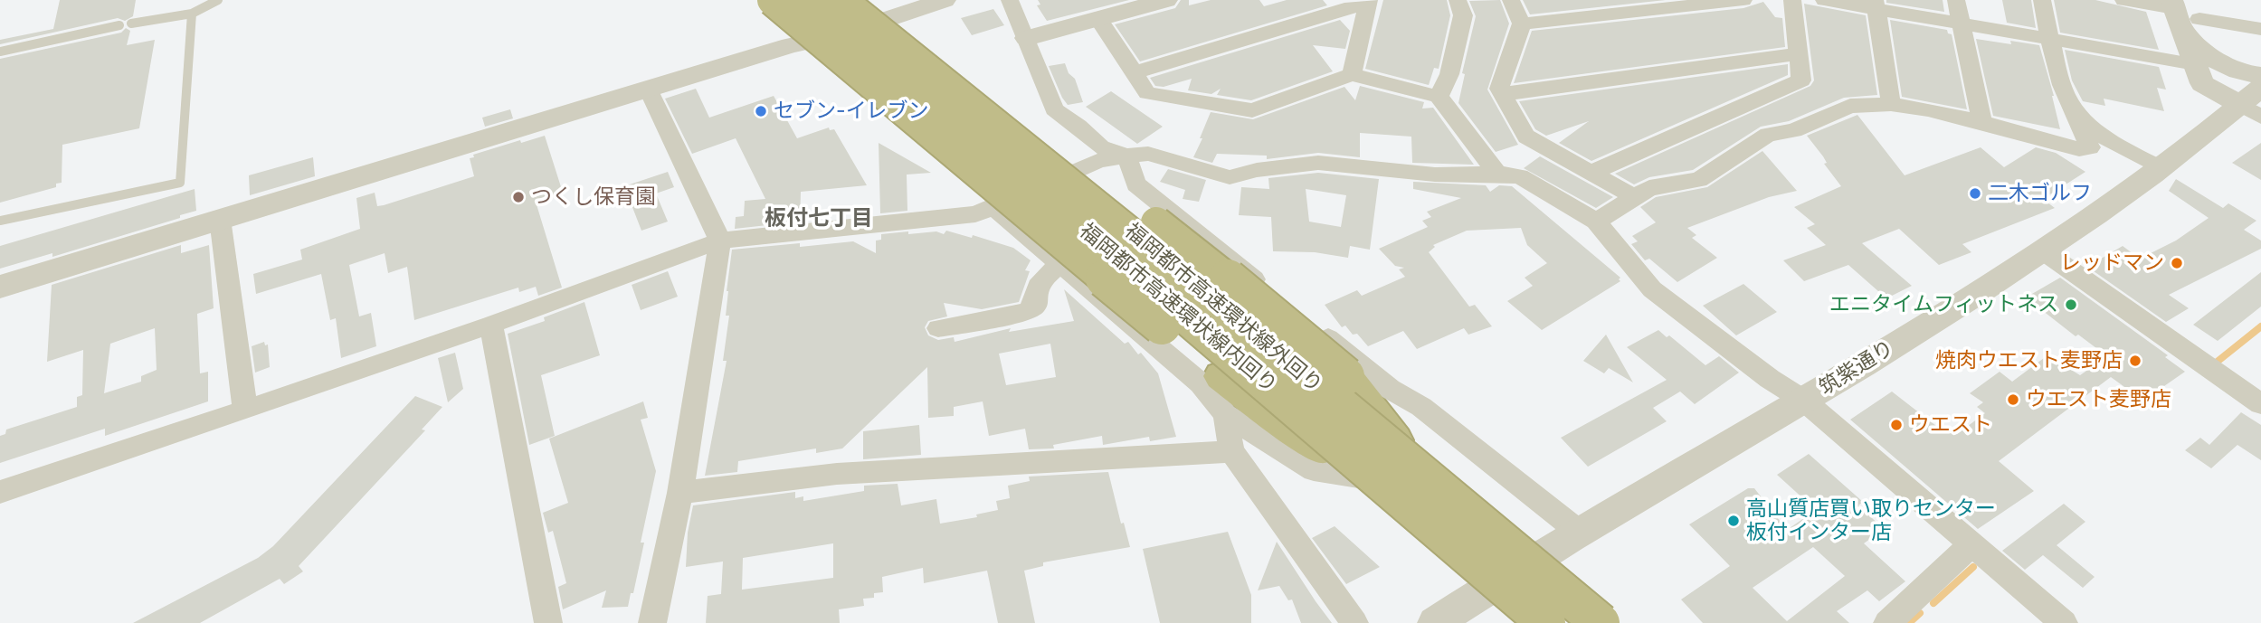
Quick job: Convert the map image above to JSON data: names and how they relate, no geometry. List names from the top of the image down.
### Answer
{
  "streets": {
    "highway": ["福岡都市高速環状線内回り", "福岡都市高速環状線外回り"],
    "street": ["筑紫通り"]
  },
  "districts": ["板付七丁目"],
  "places": [
    "セブン-イレブン",
    "二木ゴルフ",
    "つくし保育園",
    "レッドマン",
    "エニタイムフィットネス",
    "焼肉ウエスト麦野店",
    "ウエスト麦野店",
    "ウエスト",
    "高山質店買い取りセンター 板付インター店"
  ]
}
